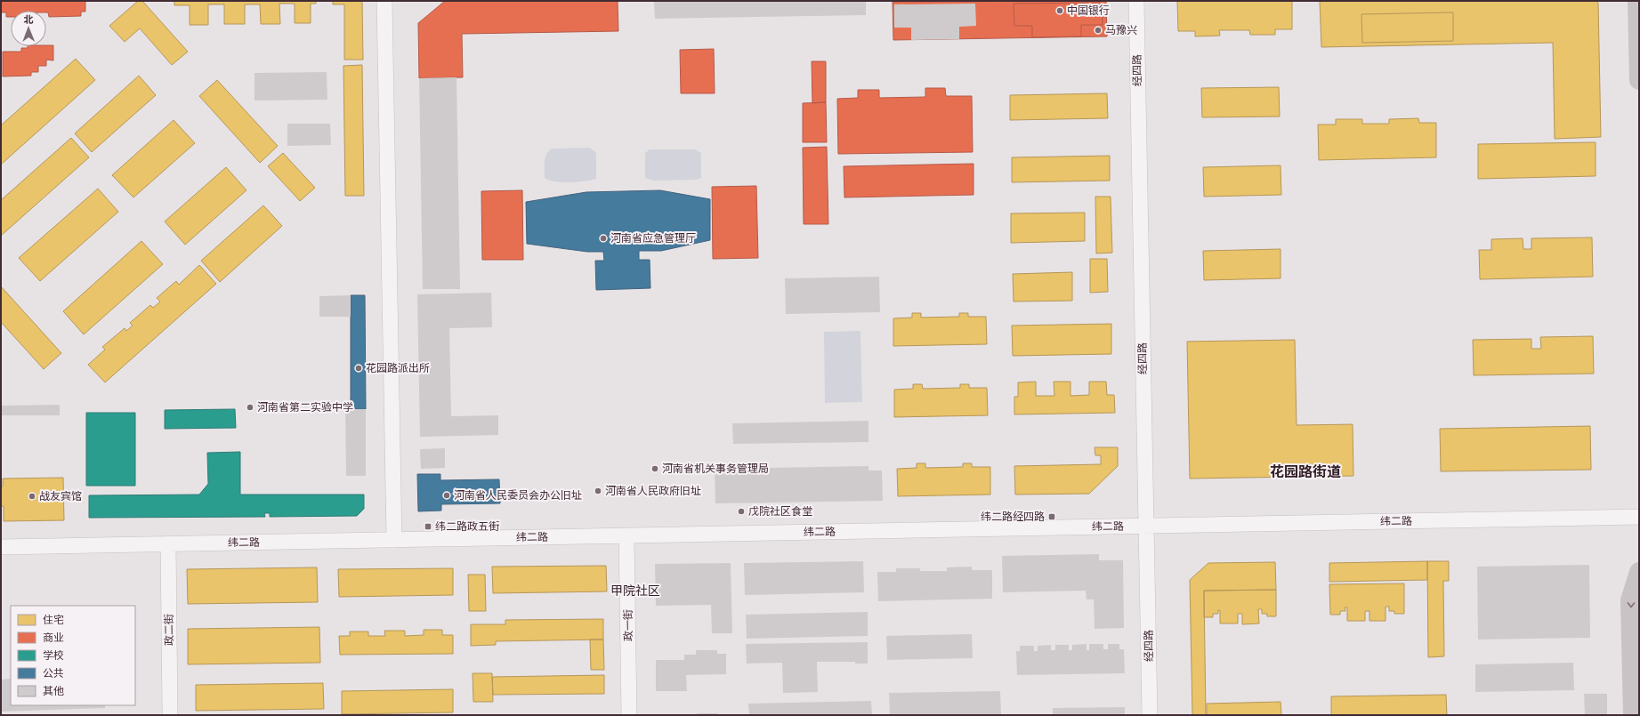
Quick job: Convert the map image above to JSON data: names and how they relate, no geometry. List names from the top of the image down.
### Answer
{
  "streets": {
    "street": [
      "经四路",
      "纬二路",
      "政一街",
      "政二街"
    ]
  },
  "crossings": [
    ["经四路", "纬二路"],
    ["纬二路", "政一街"],
    ["纬二路", "政二街"]
  ],
  "districts": ["花园路街道", "甲院社区"],
  "places": {
    "other": [
      "中国银行",
      "马豫兴",
      "河南省应急管理厅",
      "花园路派出所",
      "河南省第二实验中学",
      "河南省机关事务管理局",
      "河南省人民政府旧址",
      "河南省人民委员会办公旧址",
      "战友宾馆",
      "戊院社区食堂"
    ],
    "transit": ["纬二路经四路", "纬二路政五街"]
  },
  "legend": [
    "住宅",
    "商业",
    "学校",
    "公共",
    "其他"
  ],
  "north": "top"
}
